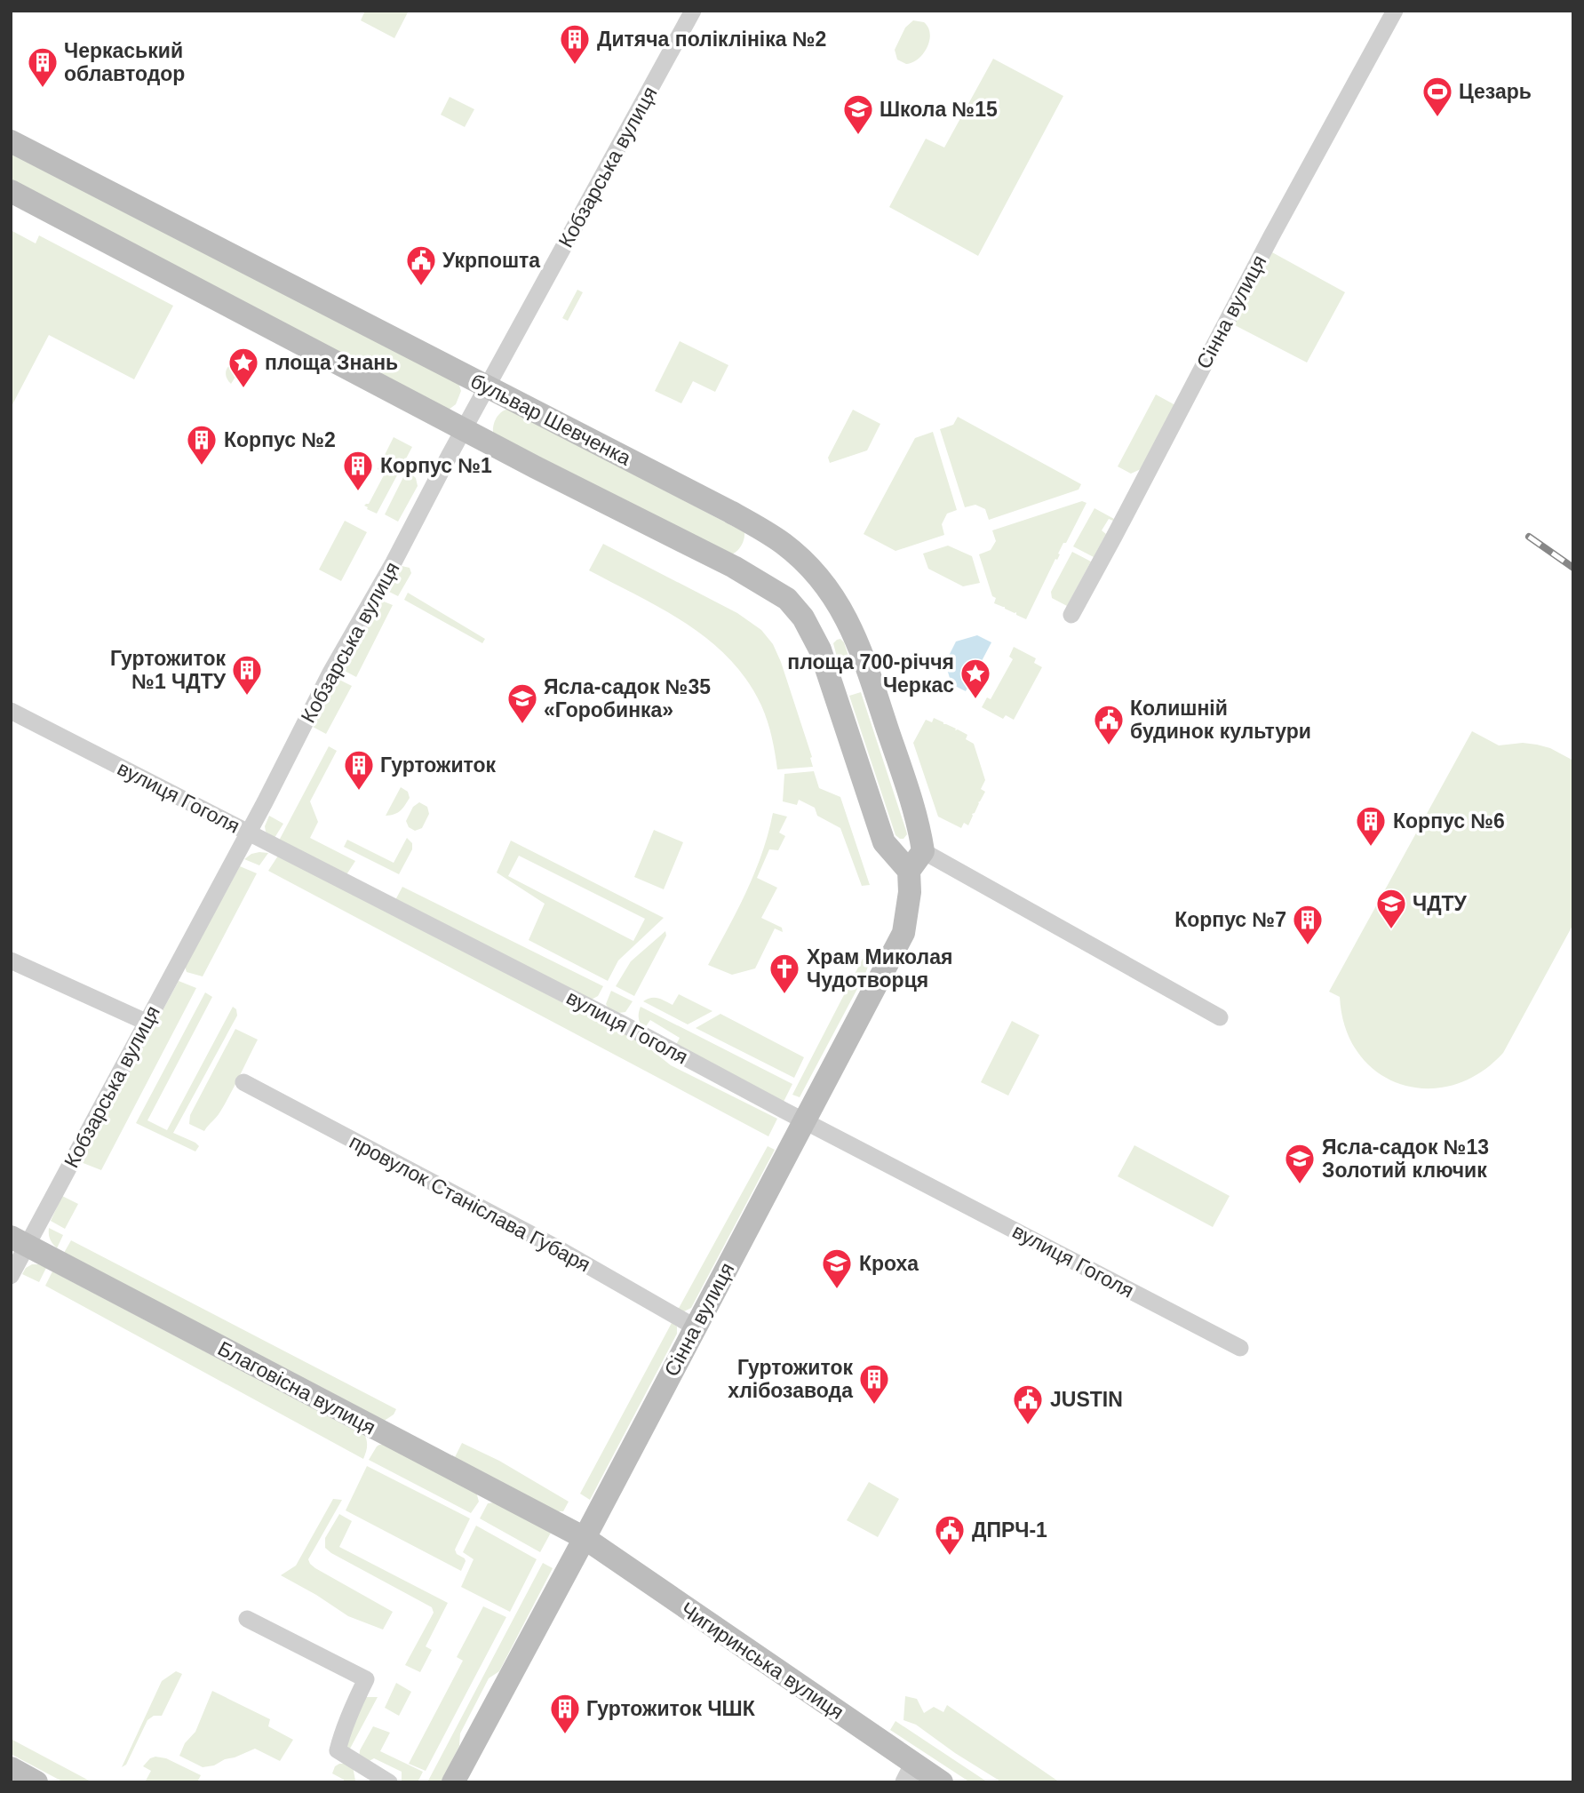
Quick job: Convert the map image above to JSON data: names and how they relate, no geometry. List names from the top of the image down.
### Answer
{
  "streets": {
    "main road": [
      "Сінна вулиця",
      "бульвар Шевченка",
      "Благовісна вулиця",
      "Чигиринська вулиця"
    ],
    "street": ["Кобзарська вулиця", "вулиця Гоголя", "провулок Станіслава Губаря"]
  },
  "crossings": [
    ["Кобзарська вулиця", "бульвар Шевченка"],
    ["Кобзарська вулиця", "вулиця Гоголя"],
    ["Кобзарська вулиця", "Благовісна вулиця"],
    ["Сінна вулиця", "вулиця Гоголя"],
    ["Сінна вулиця", "провулок Станіслава Губаря"],
    ["Сінна вулиця", "Благовісна вулиця"],
    ["Сінна вулиця", "Чигиринська вулиця"],
    ["Благовісна вулиця", "Чигиринська вулиця"]
  ],
  "places": {
    "building": [
      "Дитяча поліклініка №2",
      "Черкаський облавтодор",
      "Корпус №2",
      "Корпус №1",
      "Гуртожиток №1 ЧДТУ",
      "Гуртожиток",
      "Корпус №6",
      "Корпус №7",
      "Гуртожиток хлібозавода",
      "Гуртожиток ЧШК"
    ],
    "sports": ["Цезарь"],
    "school or university": [
      "Школа №15",
      "Ясла-садок №35 «Горобинка»",
      "ЧДТУ",
      "Ясла-садок №13 Золотий ключик",
      "Кроха"
    ],
    "public building": [
      "Укрпошта",
      "Колишній будинок культури",
      "JUSTIN",
      "ДПРЧ-1"
    ],
    "place": ["площа Знань", "площа 700-річчя Черкас"],
    "church": ["Храм Миколая Чудотворця"]
  }
}
